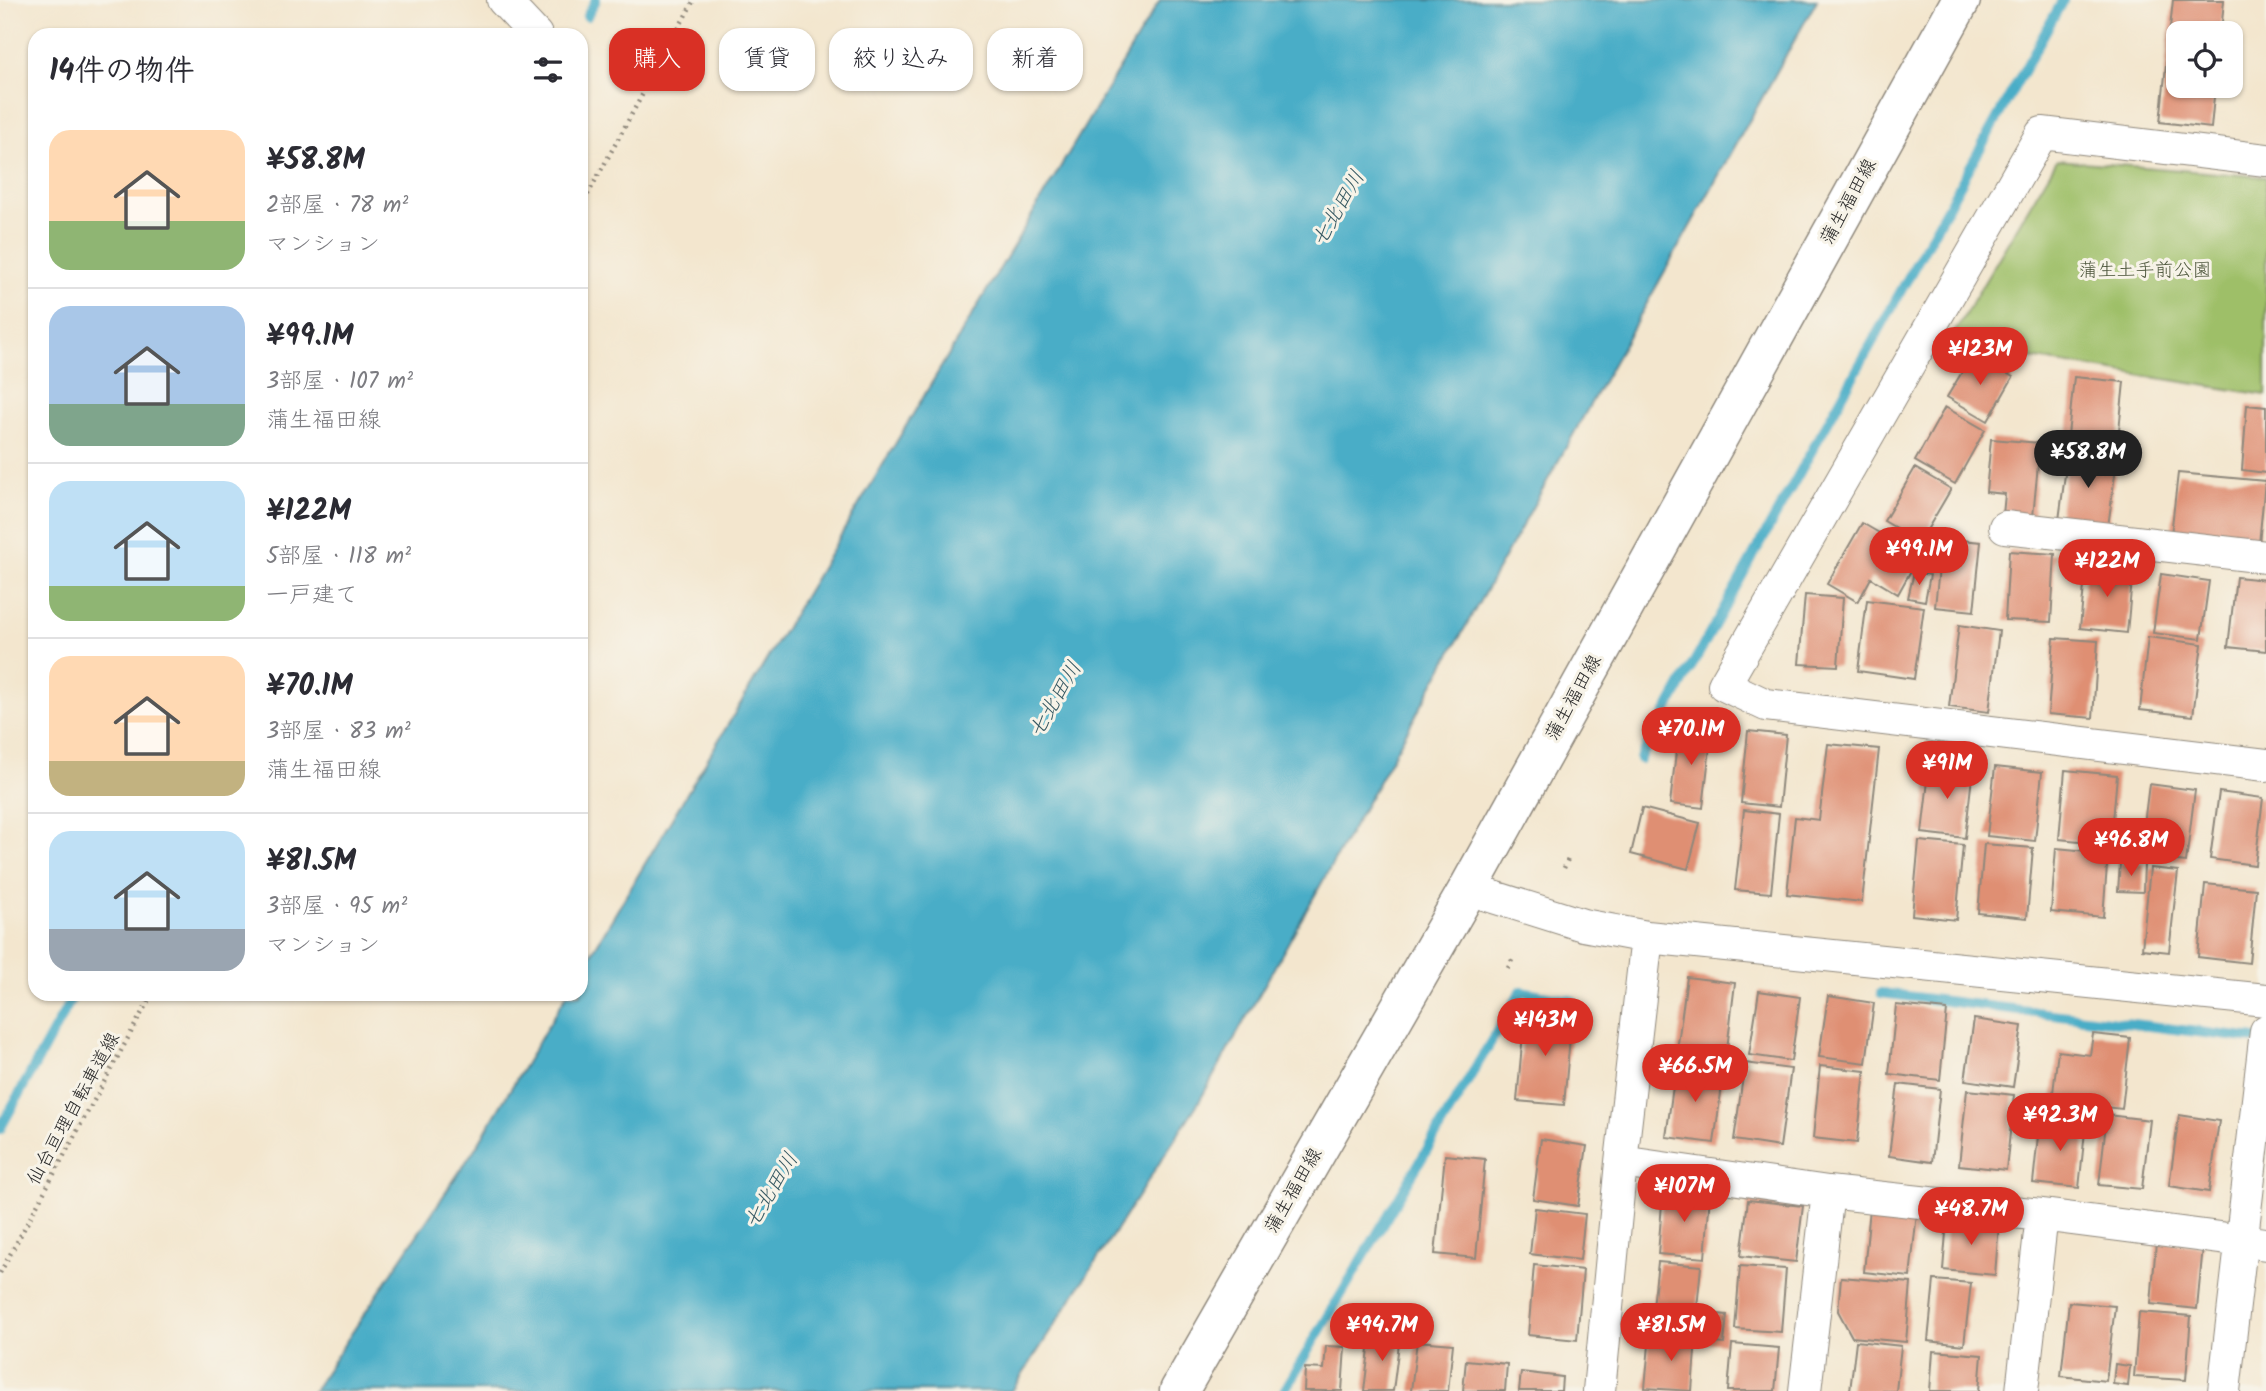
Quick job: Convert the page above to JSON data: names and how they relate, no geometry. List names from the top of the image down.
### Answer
{
  "streets": {
    "main road": ["蒲生福田線"],
    "path": ["仙台亘理自転車道線"]
  },
  "water": ["七北田川"],
  "parks": ["蒲生土手前公園"],
  "page": {
    "chip": [
      "購入",
      "賃貸",
      "絞り込み",
      "新着"
    ],
    "heading": "14件の物件",
    "list": [
      {
        "name": "¥58.8M",
        "note": "2部屋 · 78 m² · マンション"
      },
      {
        "name": "¥99.1M",
        "note": "3部屋 · 107 m² · 蒲生福田線"
      },
      {
        "name": "¥122M",
        "note": "5部屋 · 118 m² · 一戸建て"
      },
      {
        "name": "¥70.1M",
        "note": "3部屋 · 83 m² · 蒲生福田線"
      },
      {
        "name": "¥81.5M",
        "note": "3部屋 · 95 m² · マンション"
      }
    ],
    "price": [
      "¥123M",
      "¥58.8M",
      "¥99.1M",
      "¥122M",
      "¥70.1M",
      "¥91M",
      "¥96.8M",
      "¥143M",
      "¥66.5M",
      "¥92.3M",
      "¥107M",
      "¥48.7M",
      "¥94.7M",
      "¥81.5M"
    ]
  }
}
